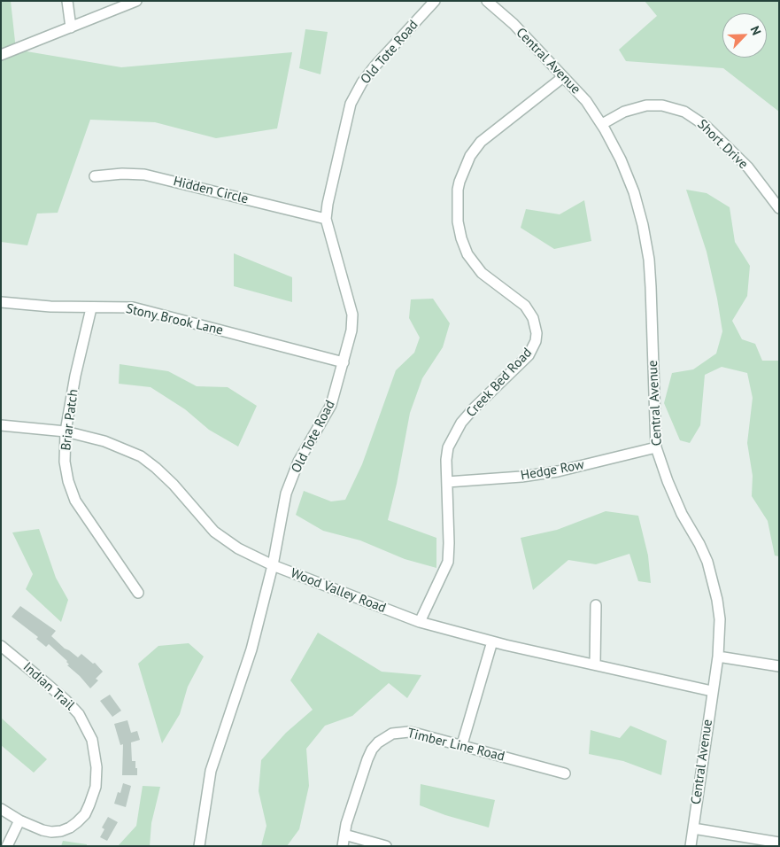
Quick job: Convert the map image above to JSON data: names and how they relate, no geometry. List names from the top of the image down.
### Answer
{
  "streets": {
    "street": [
      "Old Tote Road",
      "Central Avenue",
      "Short Drive",
      "Hidden Circle",
      "Stony Brook Lane",
      "Creek Bed Road",
      "Briar Patch",
      "Hedge Row",
      "Wood Valley Road",
      "Indian Trail",
      "Timber Line Road"
    ]
  },
  "crossings": [
    ["Old Tote Road", "Hidden Circle"],
    ["Old Tote Road", "Stony Brook Lane"],
    ["Old Tote Road", "Wood Valley Road"],
    ["Central Avenue", "Short Drive"],
    ["Central Avenue", "Creek Bed Road"],
    ["Central Avenue", "Hedge Row"],
    ["Central Avenue", "Wood Valley Road"],
    ["Stony Brook Lane", "Briar Patch"],
    ["Creek Bed Road", "Hedge Row"],
    ["Creek Bed Road", "Wood Valley Road"],
    ["Briar Patch", "Wood Valley Road"]
  ],
  "north": "top right"
}
